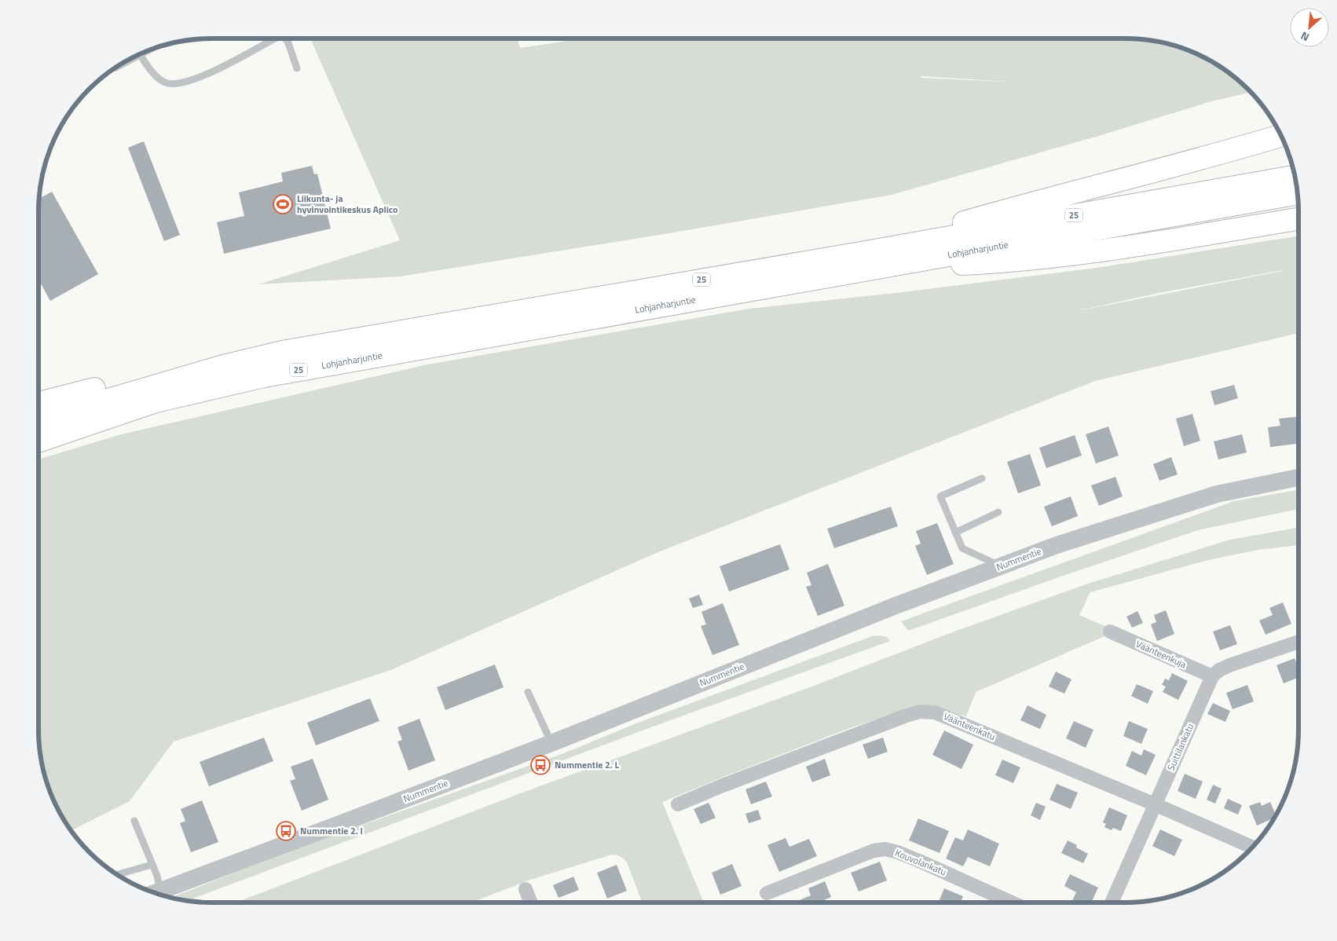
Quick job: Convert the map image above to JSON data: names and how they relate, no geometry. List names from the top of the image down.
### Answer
{
  "streets": {
    "highway": ["25", "Lohjanharjuntie"],
    "street": [
      "Nummentie",
      "Väänteenkuja",
      "Väänteenkatu",
      "Suittilankatu",
      "Kouvolankatu"
    ]
  },
  "crossings": [
    ["Väänteenkuja", "Suittilankatu"],
    ["Väänteenkatu", "Suittilankatu"]
  ],
  "places": {
    "sports": ["Liikunta- ja hyvinvointikeskus Aplico"],
    "bus stop": ["Nummentie 2. L", "Nummentie 2. I"]
  },
  "north": "bottom left"
}
